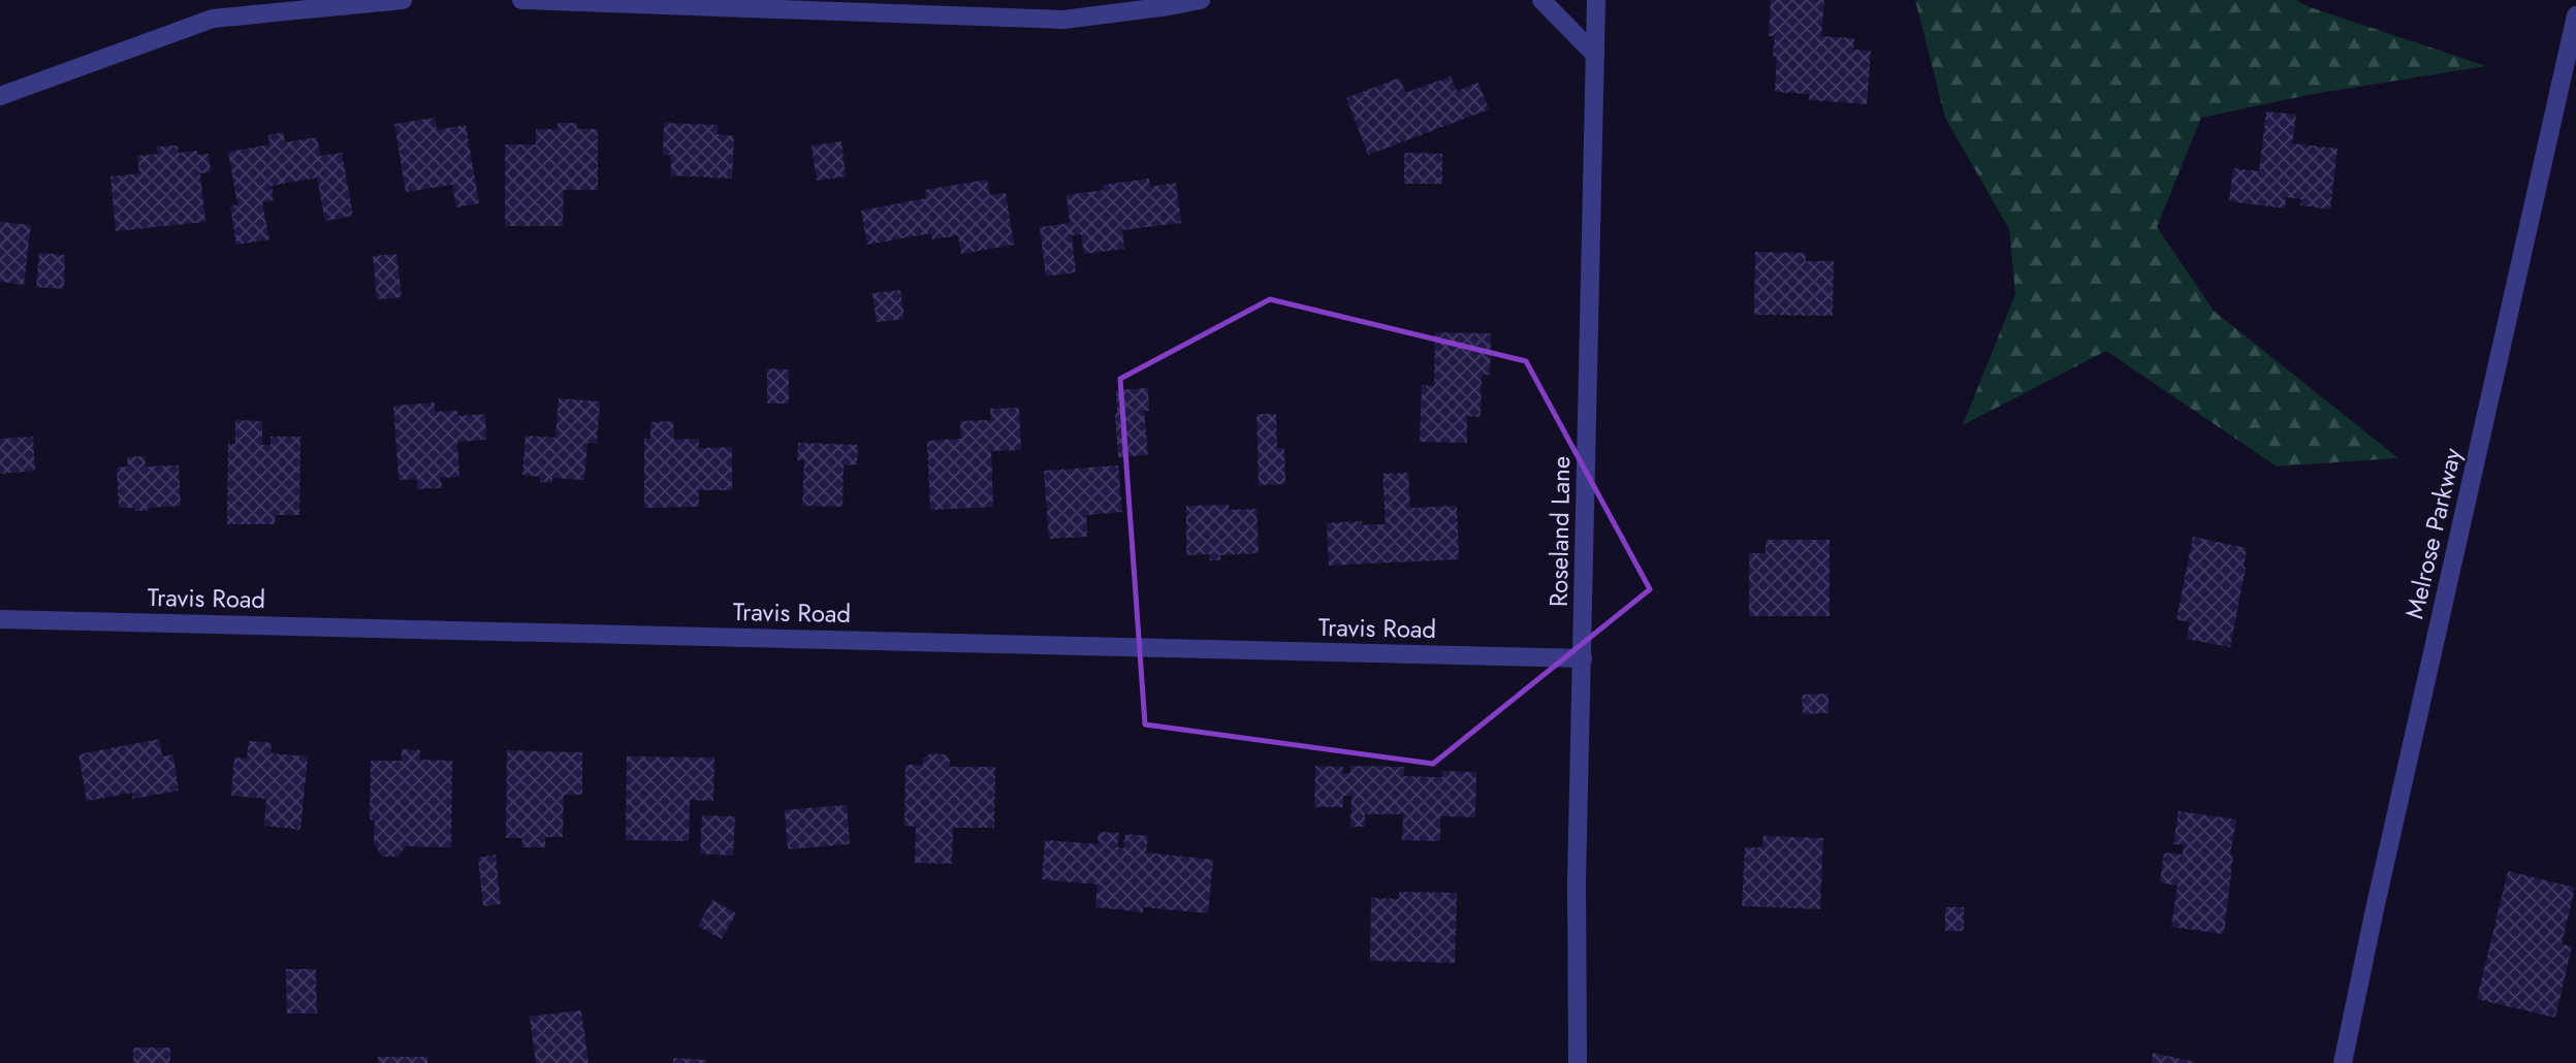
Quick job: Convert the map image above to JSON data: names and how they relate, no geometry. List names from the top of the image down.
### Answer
{
  "streets": {
    "street": ["Roseland Lane", "Melrose Parkway", "Travis Road"]
  },
  "crossings": [
    ["Roseland Lane", "Travis Road"]
  ]
}
